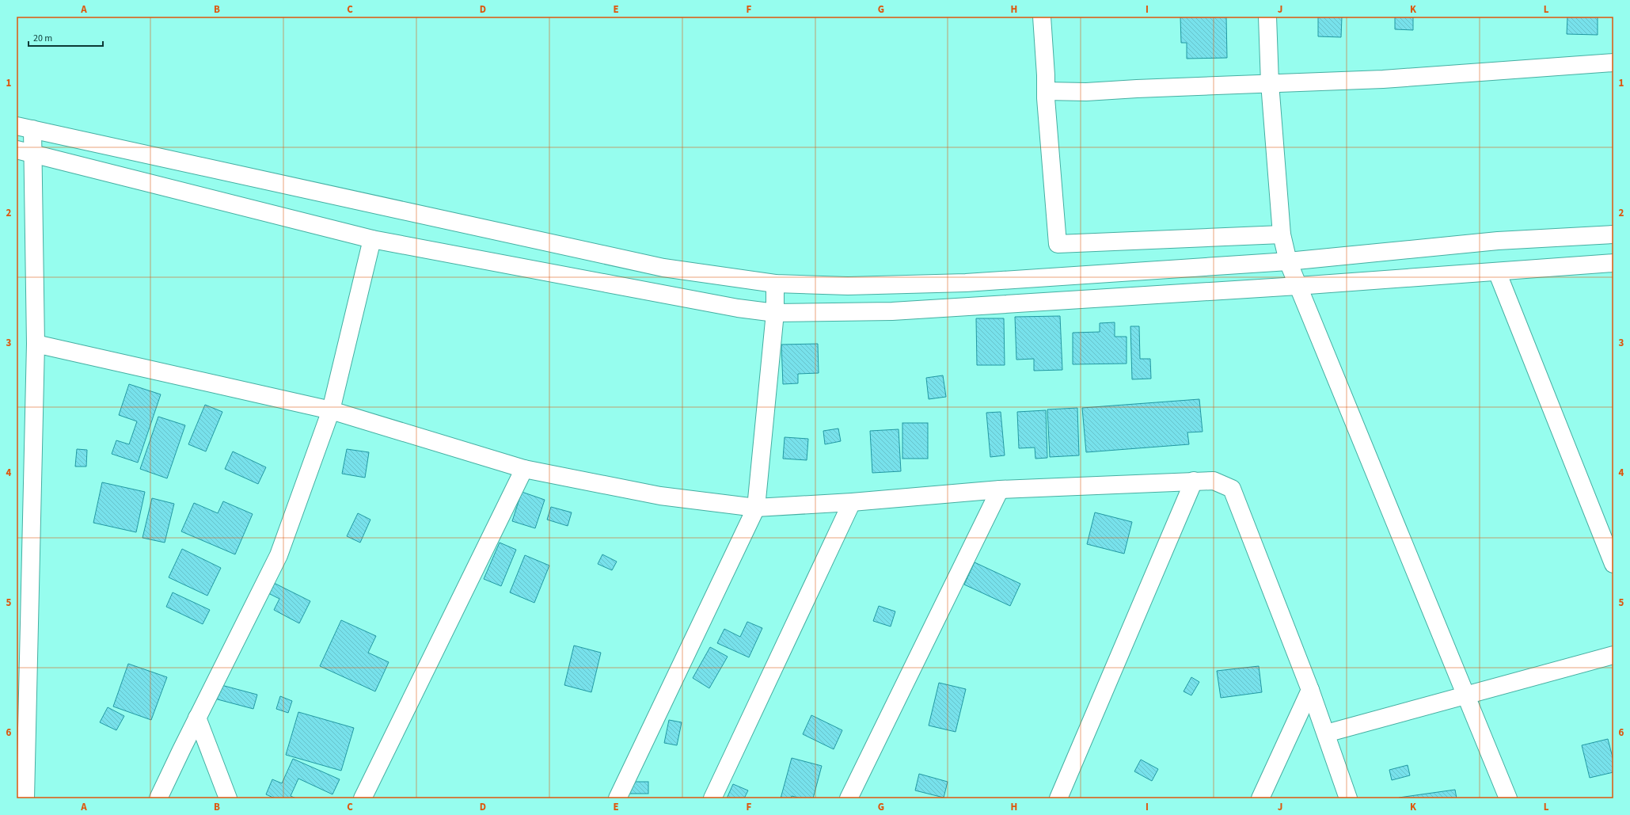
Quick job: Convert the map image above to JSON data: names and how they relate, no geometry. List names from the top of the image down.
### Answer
{
  "scale_bar": "20 m",
  "grid": {
    "columns": [
      "A",
      "B",
      "C",
      "D",
      "E",
      "F",
      "G",
      "H",
      "I",
      "J",
      "K",
      "L"
    ],
    "rows": [
      "1",
      "2",
      "3",
      "4",
      "5",
      "6"
    ]
  }
}
